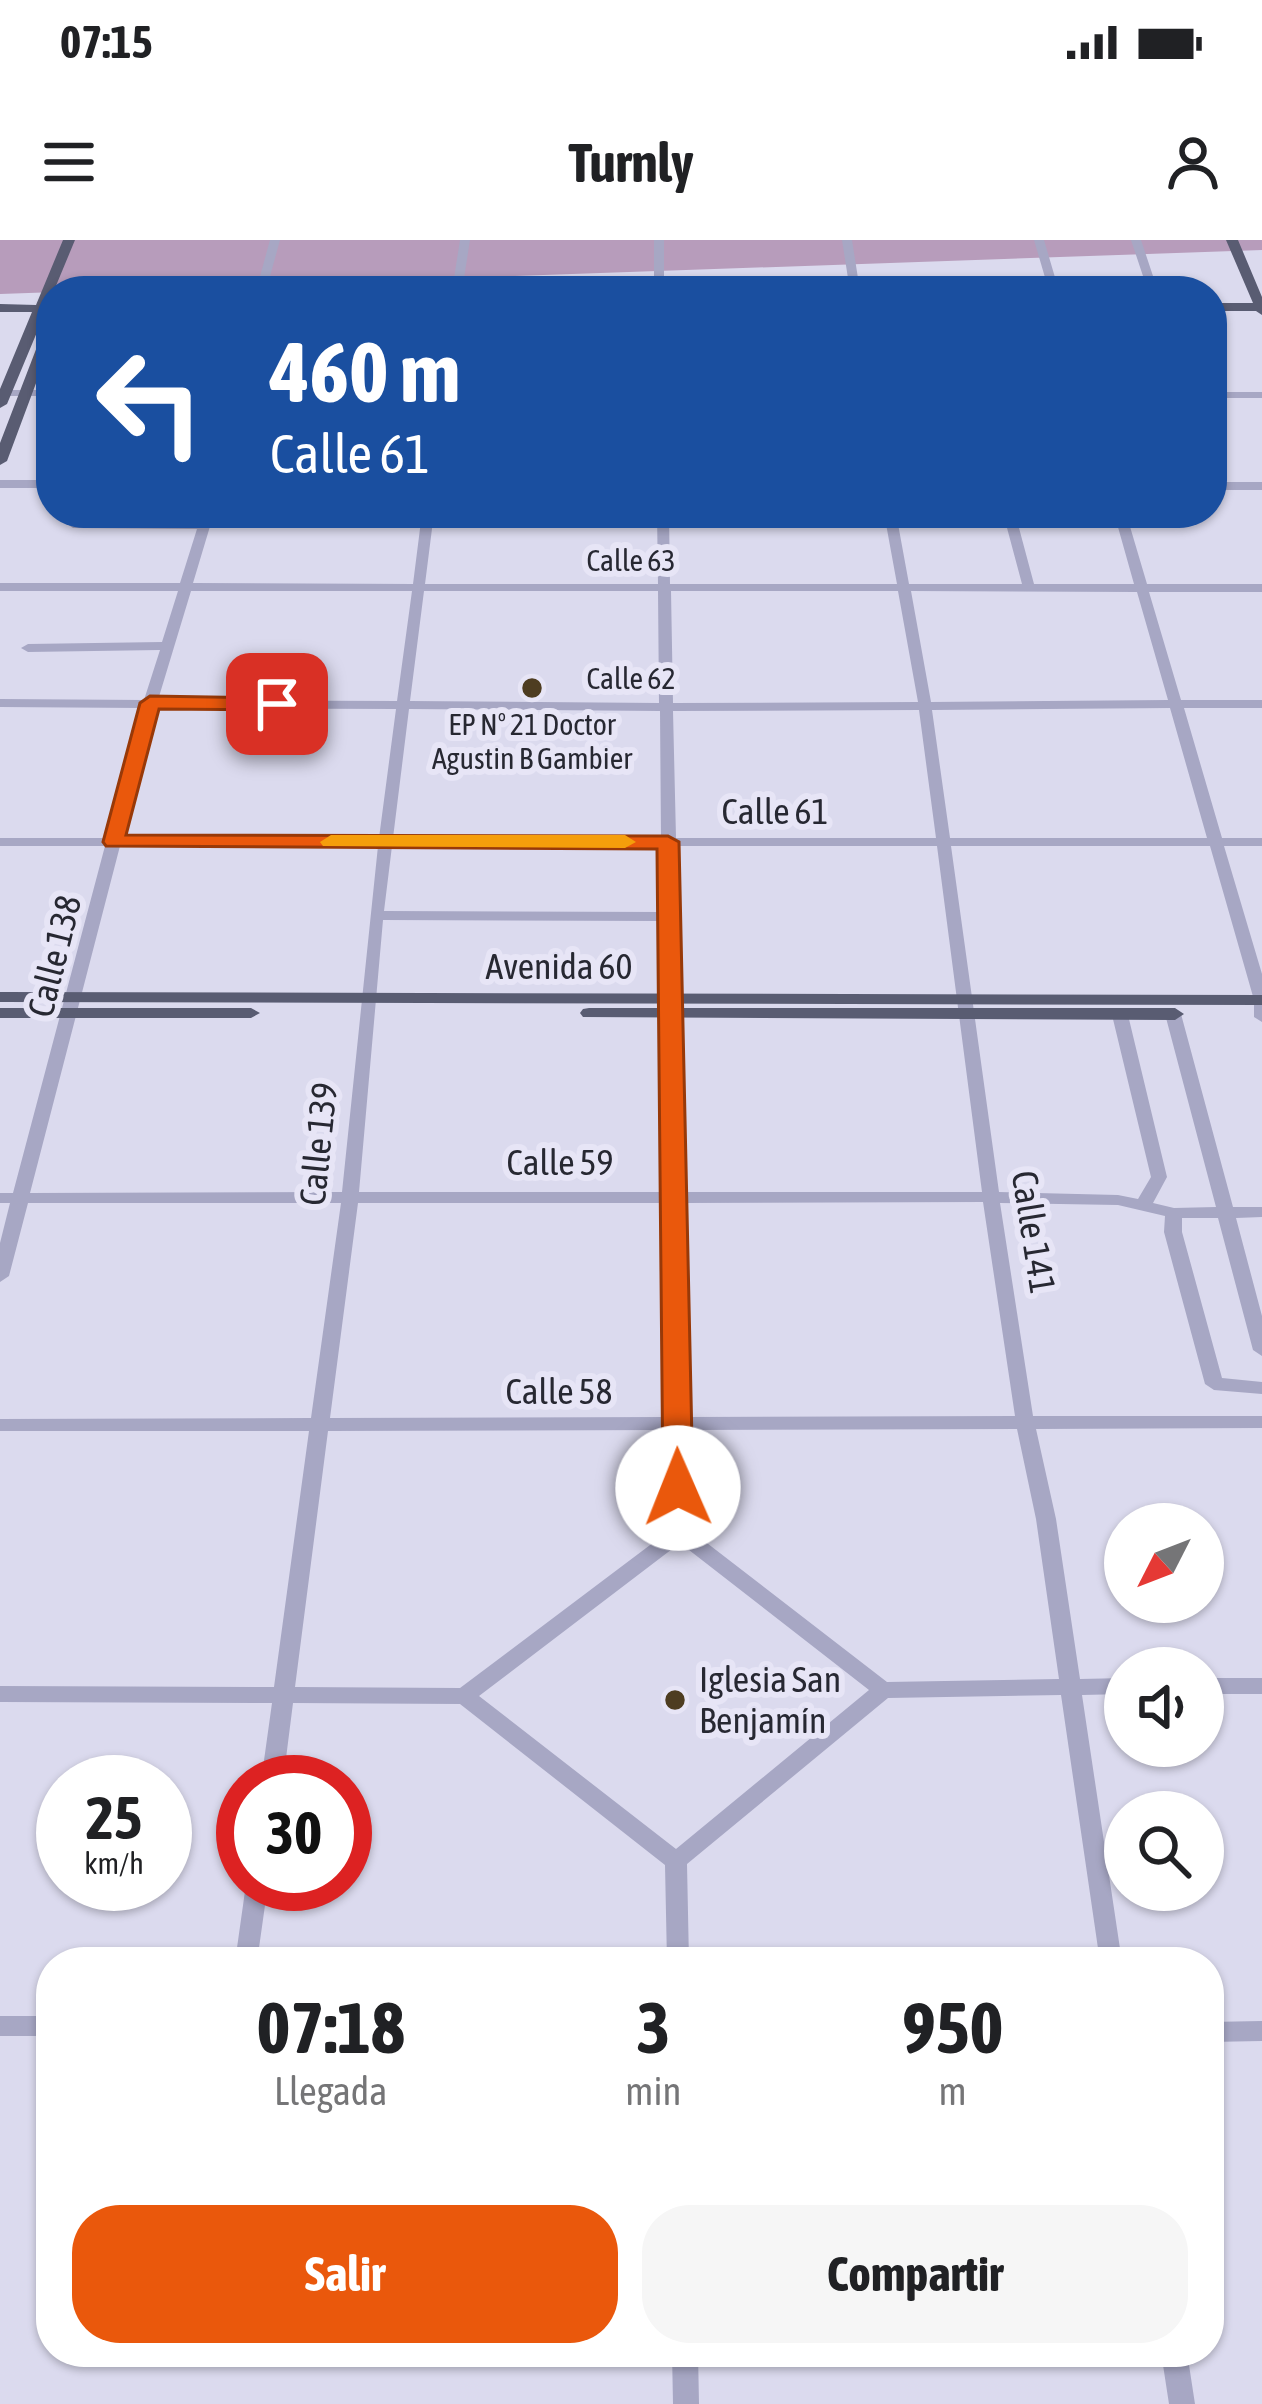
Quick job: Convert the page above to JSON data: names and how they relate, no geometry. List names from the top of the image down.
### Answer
{
  "streets": {
    "main road": ["Avenida 60"],
    "street": [
      "Calle 63",
      "Calle 62",
      "Calle 61",
      "Calle 138",
      "Calle 139",
      "Calle 59",
      "Calle 141",
      "Calle 58"
    ]
  },
  "crossings": [
    ["Calle 63", "Calle 138"],
    ["Calle 63", "Calle 139"],
    ["Calle 63", "Calle 141"],
    ["Calle 62", "Calle 138"],
    ["Calle 62", "Calle 139"],
    ["Calle 62", "Calle 141"],
    ["Calle 61", "Calle 138"],
    ["Calle 61", "Calle 139"],
    ["Calle 61", "Calle 141"],
    ["Calle 138", "Avenida 60"],
    ["Calle 138", "Calle 59"],
    ["Avenida 60", "Calle 139"],
    ["Avenida 60", "Calle 141"],
    ["Calle 139", "Calle 59"],
    ["Calle 139", "Calle 58"],
    ["Calle 59", "Calle 141"],
    ["Calle 141", "Calle 58"]
  ],
  "places": ["EP N° 21 Doctor Agustin B Gambier", "Iglesia San Benjamín"],
  "north": "bottom left",
  "page": {
    "status": "07:15",
    "header": "Turnly",
    "turn": ["460 m", "Calle 61"],
    "speed": "25 km/h",
    "limit": "30",
    "eta": [
      "07:18",
      "Llegada",
      "3",
      "min",
      "950",
      "m"
    ],
    "buttons": ["Salir", "Compartir"]
  }
}
